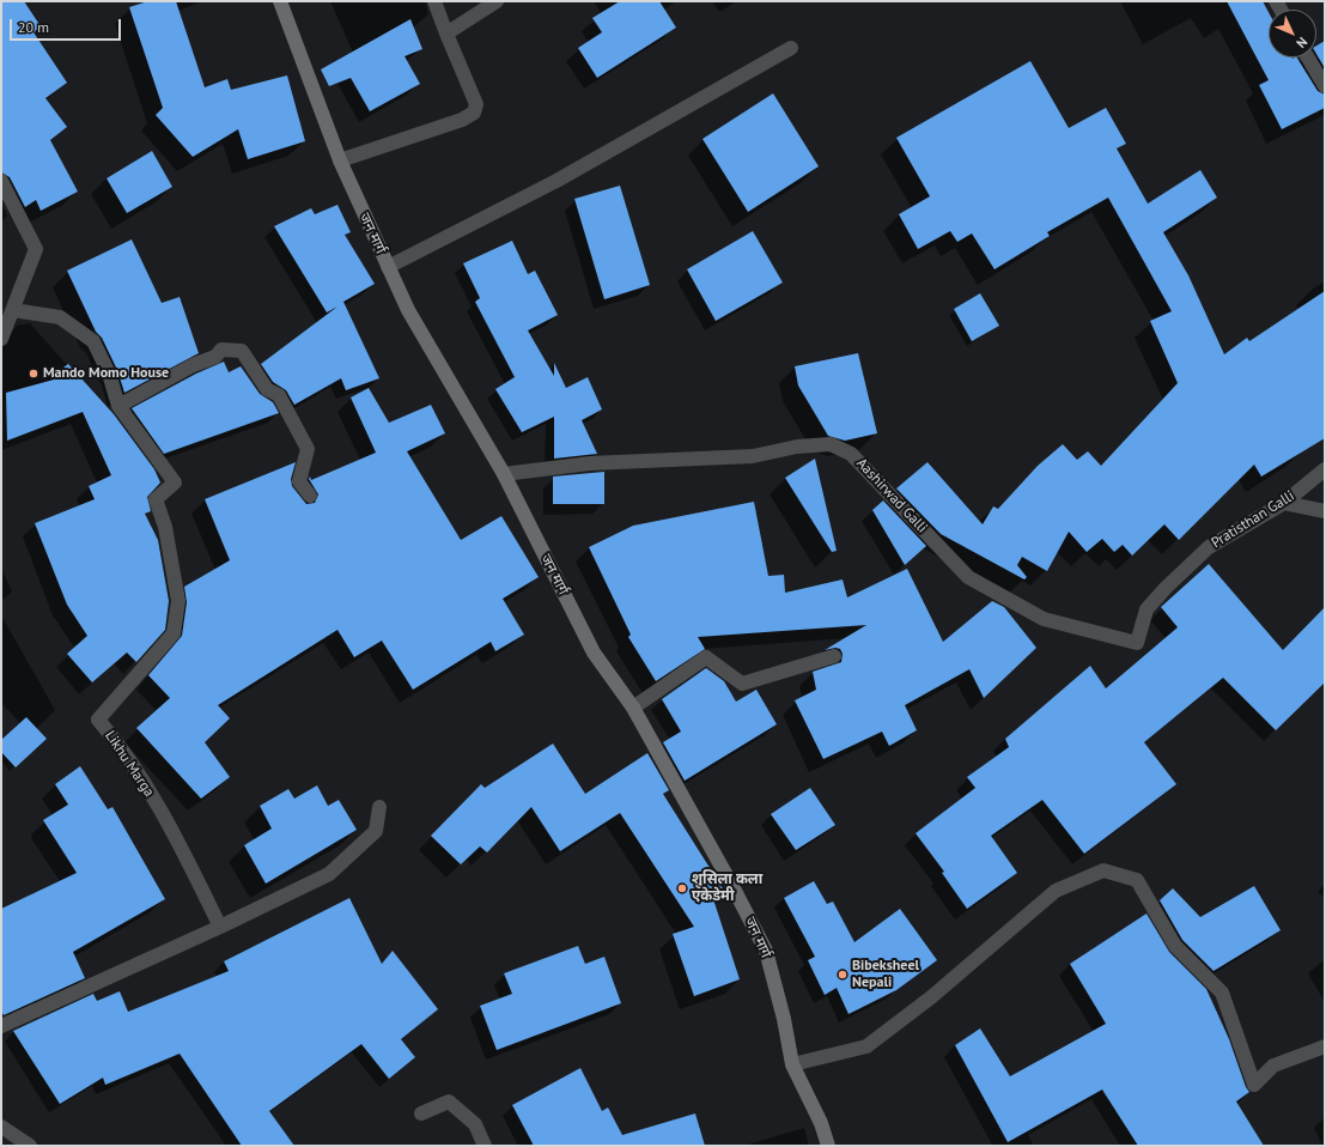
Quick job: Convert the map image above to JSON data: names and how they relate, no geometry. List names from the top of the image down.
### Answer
{
  "streets": {
    "street": [
      "जन मार्ग",
      "Aashirwad Galli",
      "Pratisthan Galli",
      "Likhu Marga"
    ]
  },
  "crossings": [
    ["जन मार्ग", "Aashirwad Galli"],
    ["Aashirwad Galli", "Pratisthan Galli"]
  ],
  "places": ["Mando Momo House", "शुसिला कला एकेडेमी", "Bibeksheel Nepali"],
  "scale_bar": "20 m",
  "north": "bottom right"
}
